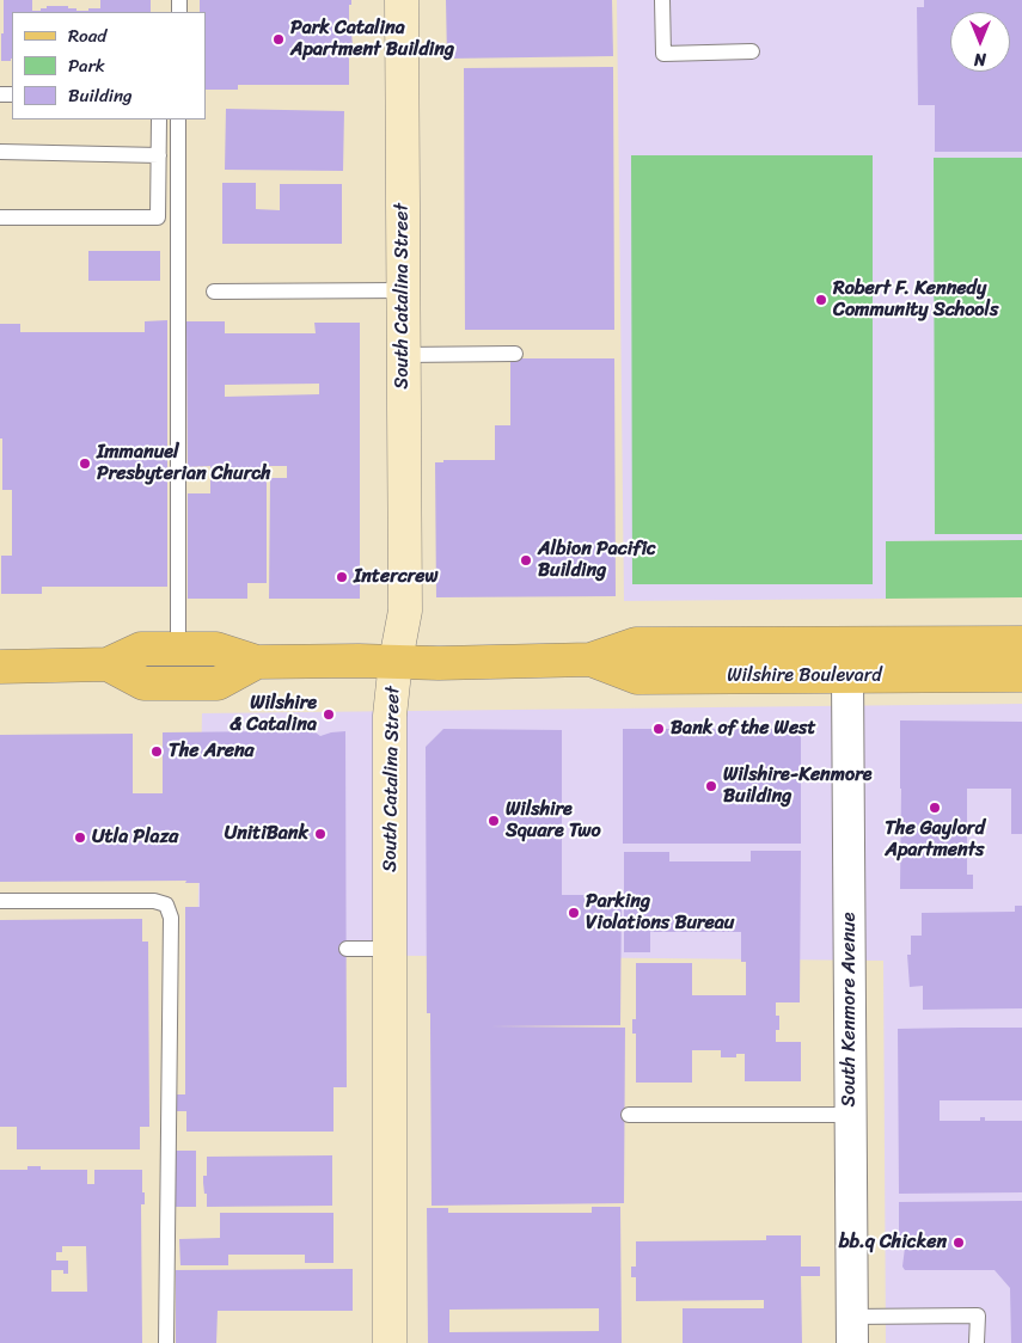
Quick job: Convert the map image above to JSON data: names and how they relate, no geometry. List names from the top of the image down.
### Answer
{
  "streets": {
    "main road": ["Wilshire Boulevard"],
    "street": ["South Catalina Street", "South Kenmore Avenue"]
  },
  "crossings": [
    ["South Catalina Street", "Wilshire Boulevard"],
    ["Wilshire Boulevard", "South Kenmore Avenue"]
  ],
  "places": [
    "Park Catalina Apartment Building",
    "Robert F. Kennedy Community Schools",
    "Immanuel Presbyterian Church",
    "Albion Pacific Building",
    "Intercrew",
    "Wilshire & Catalina",
    "Bank of the West",
    "The Arena",
    "Wilshire-Kenmore Building",
    "The Gaylord Apartments",
    "Wilshire Square Two",
    "UnitiBank",
    "Utla Plaza",
    "Parking Violations Bureau",
    "bb.q Chicken"
  ],
  "legend": ["Road", "Park", "Building"],
  "north": "bottom"
}
